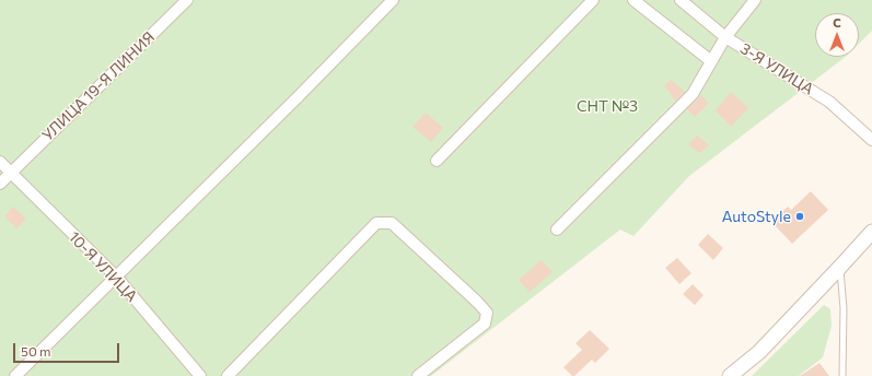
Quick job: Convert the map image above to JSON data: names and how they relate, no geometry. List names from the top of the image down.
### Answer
{
  "streets": {
    "street": ["3-Я УЛИЦА", "УЛИЦА 19-Я ЛИНИЯ", "10-Я УЛИЦА"]
  },
  "crossings": [
    ["УЛИЦА 19-Я ЛИНИЯ", "10-Я УЛИЦА"]
  ],
  "parks": ["СНТ №3"],
  "places": ["AutoStyle"],
  "scale_bar": "50 m",
  "north": "top"
}
